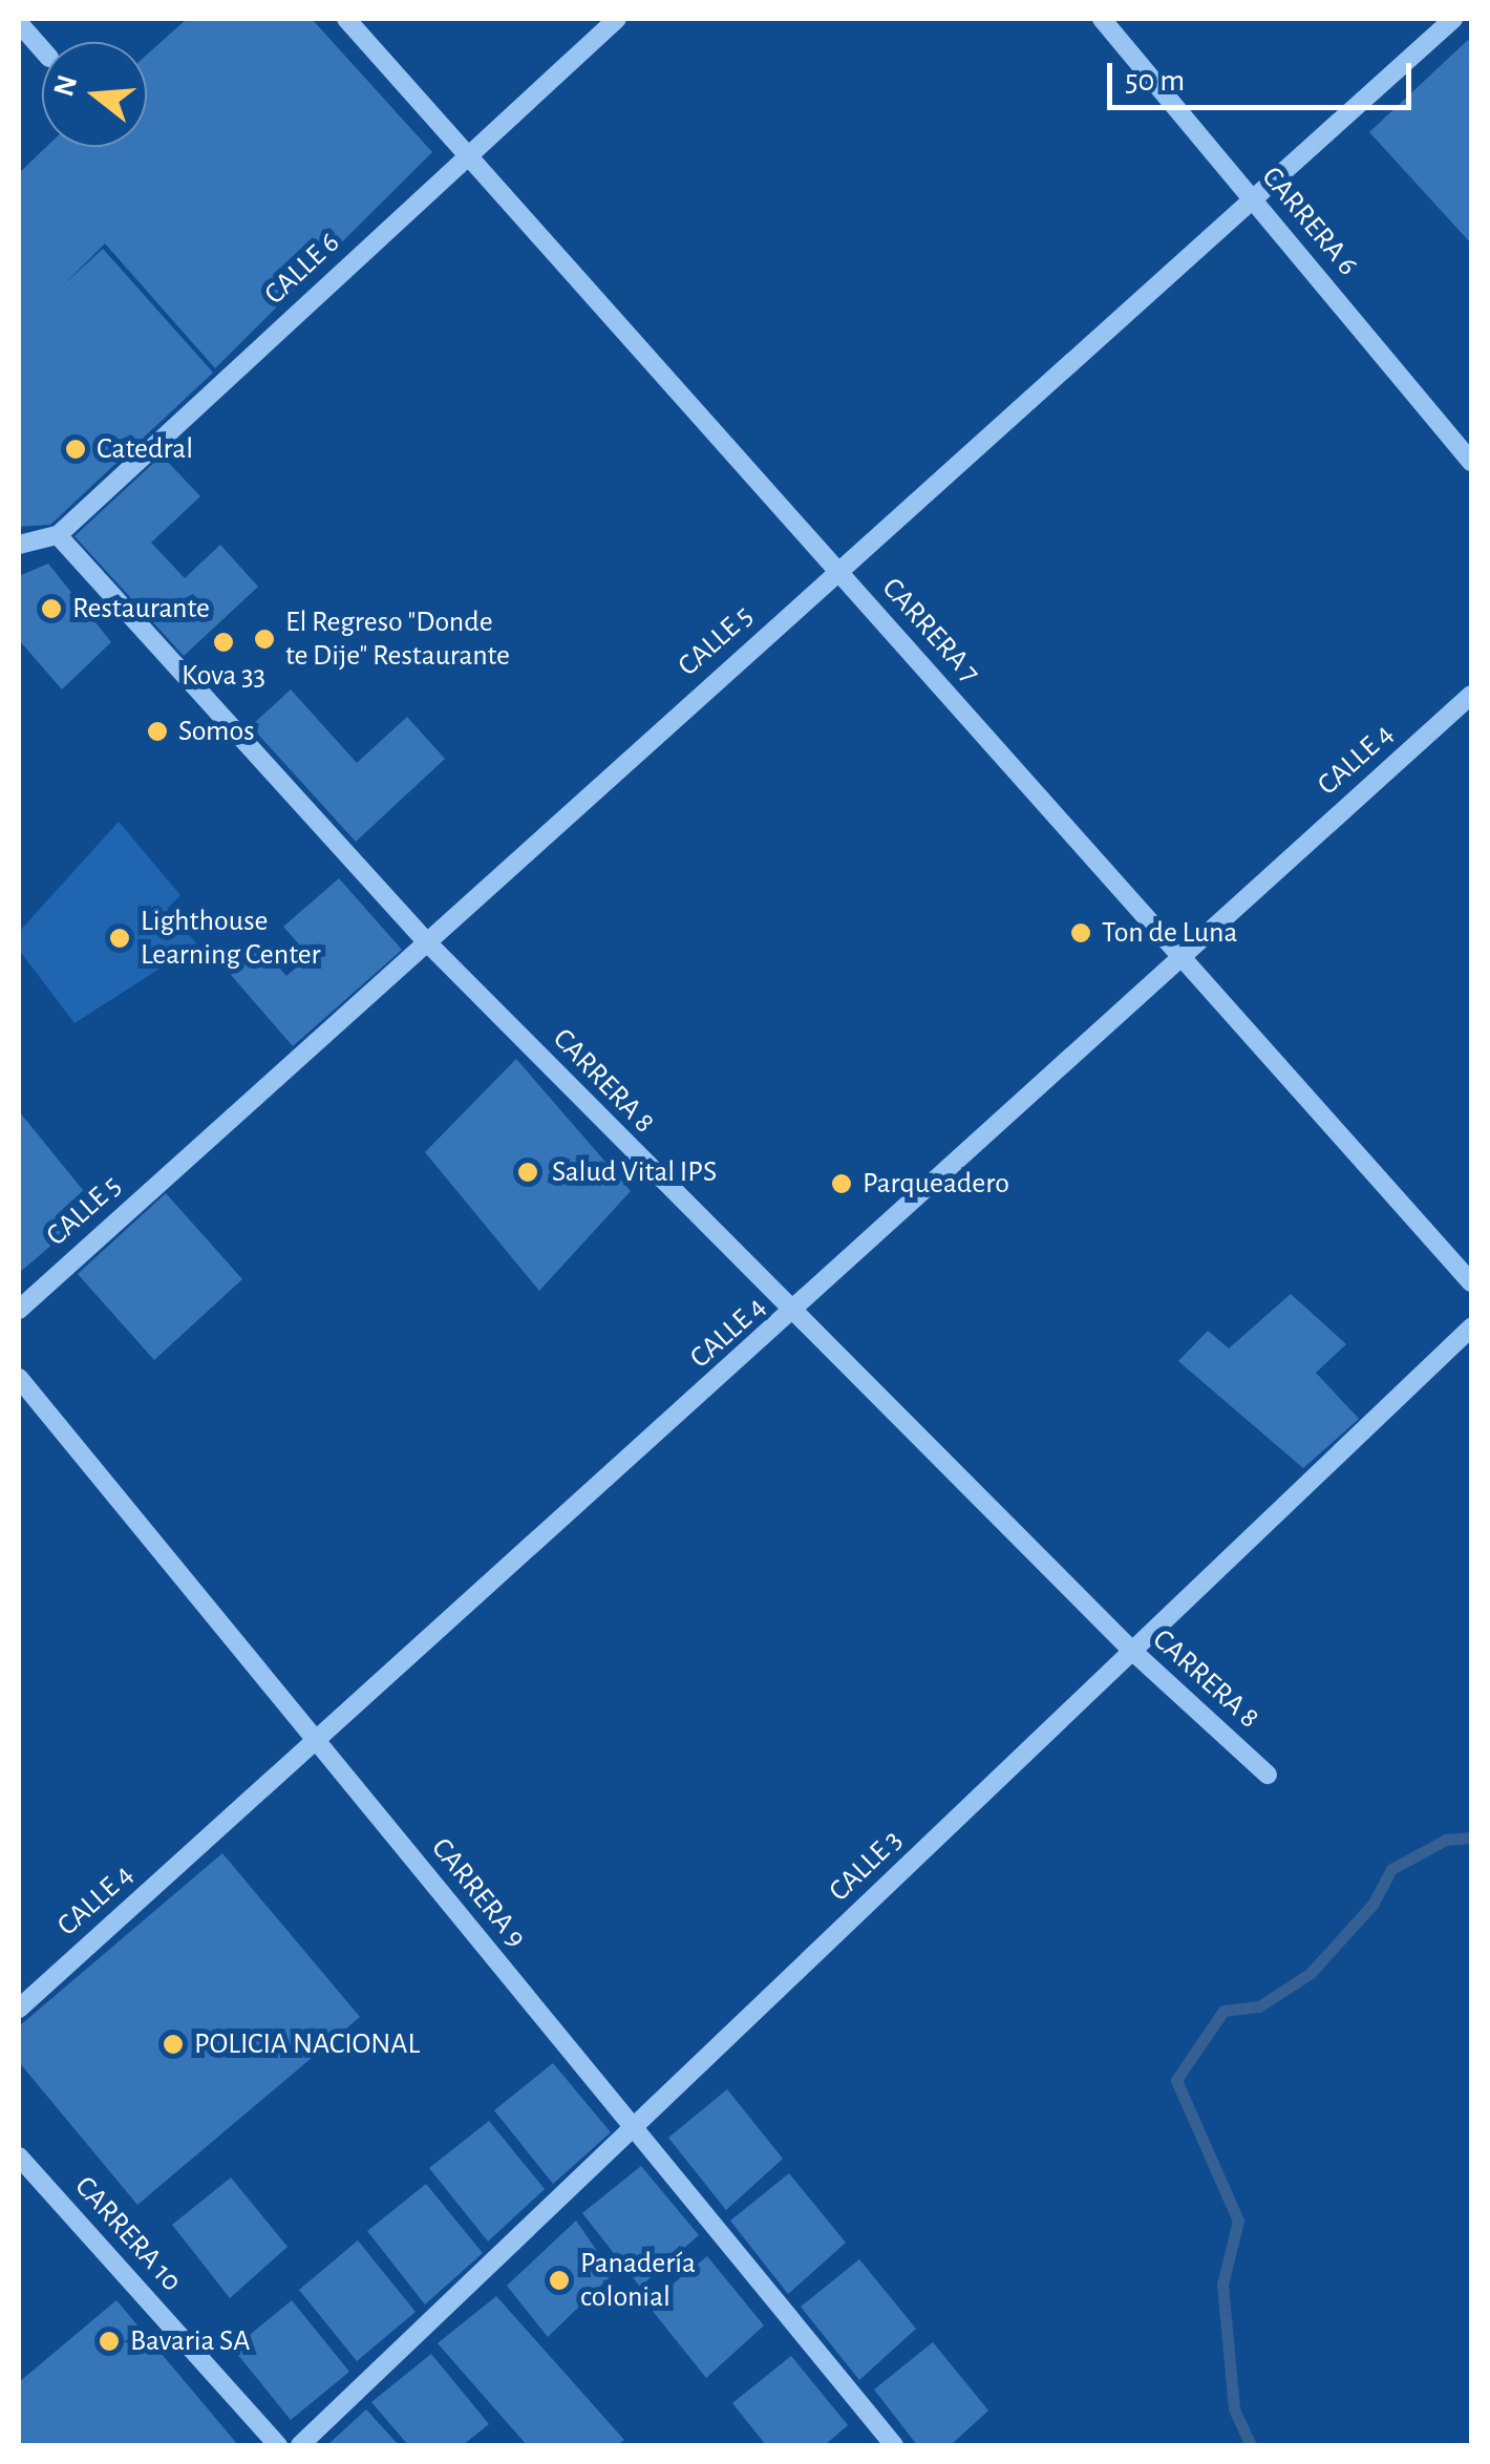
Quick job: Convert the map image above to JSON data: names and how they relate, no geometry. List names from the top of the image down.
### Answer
{
  "streets": {
    "street": [
      "CARRERA 6",
      "CALLE 6",
      "CARRERA 7",
      "CALLE 5",
      "CALLE 4",
      "CARRERA 8",
      "CALLE 3",
      "CARRERA 9",
      "CARRERA 10"
    ]
  },
  "crossings": [
    ["CARRERA 6", "CALLE 5"],
    ["CALLE 6", "CARRERA 7"],
    ["CALLE 6", "CARRERA 8"],
    ["CARRERA 7", "CALLE 5"],
    ["CARRERA 7", "CALLE 4"],
    ["CALLE 5", "CARRERA 8"],
    ["CALLE 4", "CARRERA 8"],
    ["CALLE 4", "CARRERA 9"],
    ["CARRERA 8", "CALLE 3"],
    ["CALLE 3", "CARRERA 9"]
  ],
  "places": [
    "Catedral",
    "Restaurante",
    "El Regreso \"Donde te Dije\" Restaurante",
    "Kova 33",
    "Somos",
    "Ton de Luna",
    "Lighthouse Learning Center",
    "Salud Vital IPS",
    "Parqueadero",
    "POLICIA NACIONAL",
    "Panadería colonial",
    "Bavaria SA"
  ],
  "scale_bar": "50 m",
  "north": "left"
}
